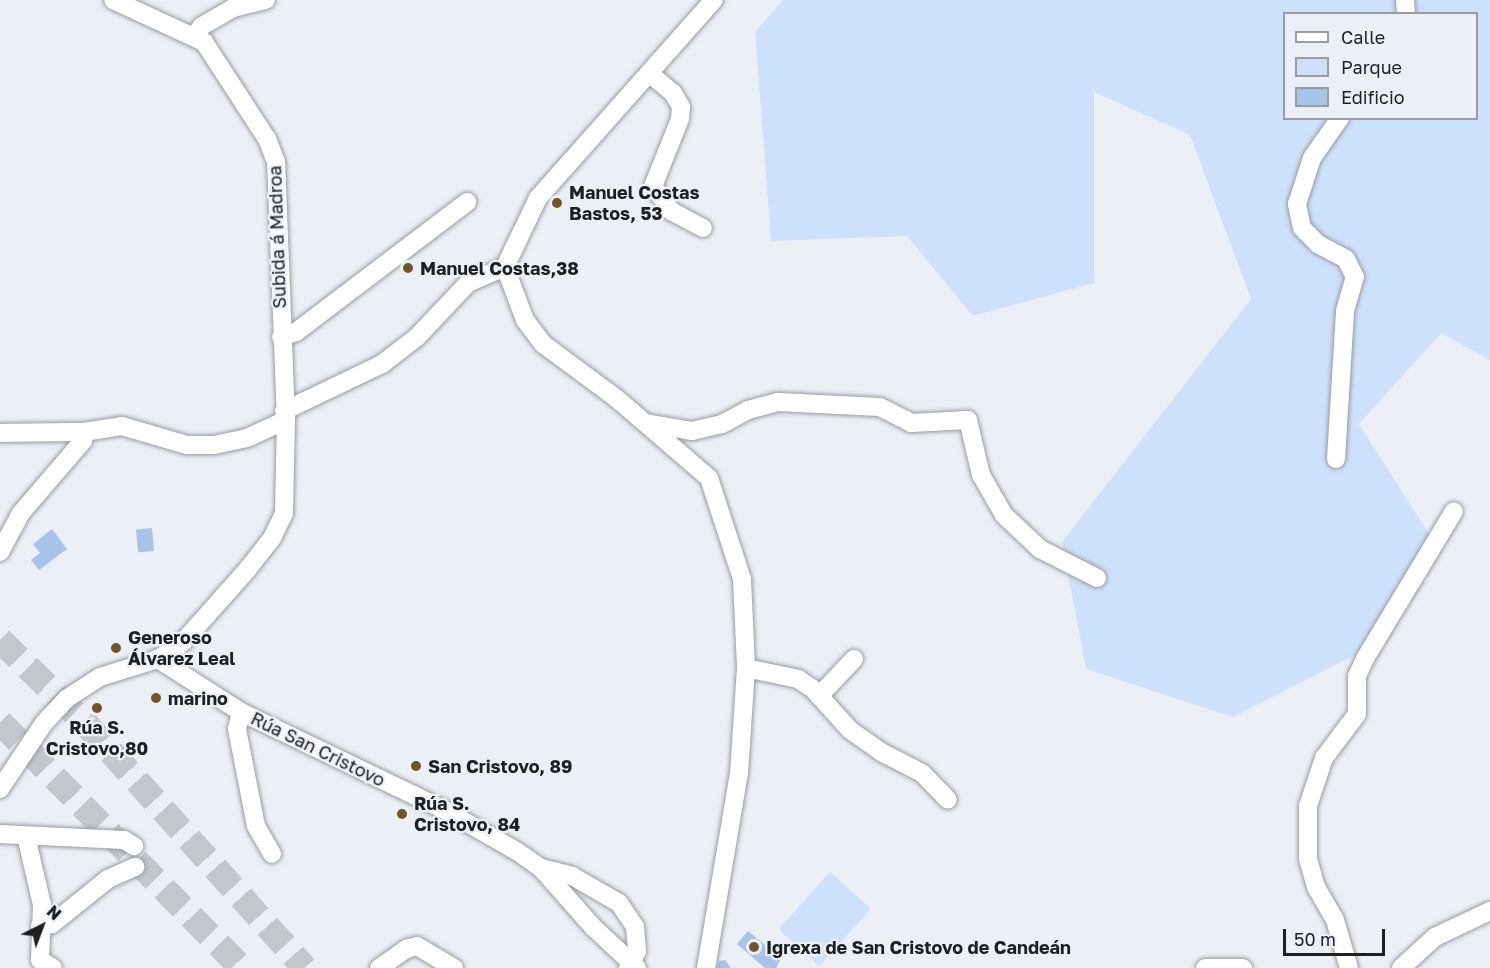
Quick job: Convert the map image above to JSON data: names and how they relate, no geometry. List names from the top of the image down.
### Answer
{
  "streets": {
    "street": ["Subida á Madroa", "Rúa San Cristovo"]
  },
  "crossings": [
    ["Subida á Madroa", "Rúa San Cristovo"]
  ],
  "places": [
    "Manuel Costas Bastos, 53",
    "Manuel Costas,38",
    "Generoso Álvarez Leal",
    "marino",
    "Rúa S. Cristovo,80",
    "San Cristovo, 89",
    "Rúa S. Cristovo, 84",
    "Igrexa de San Cristovo de Candeán"
  ],
  "legend": ["Calle", "Parque", "Edificio"],
  "scale_bar": "50 m",
  "north": "top right"
}
